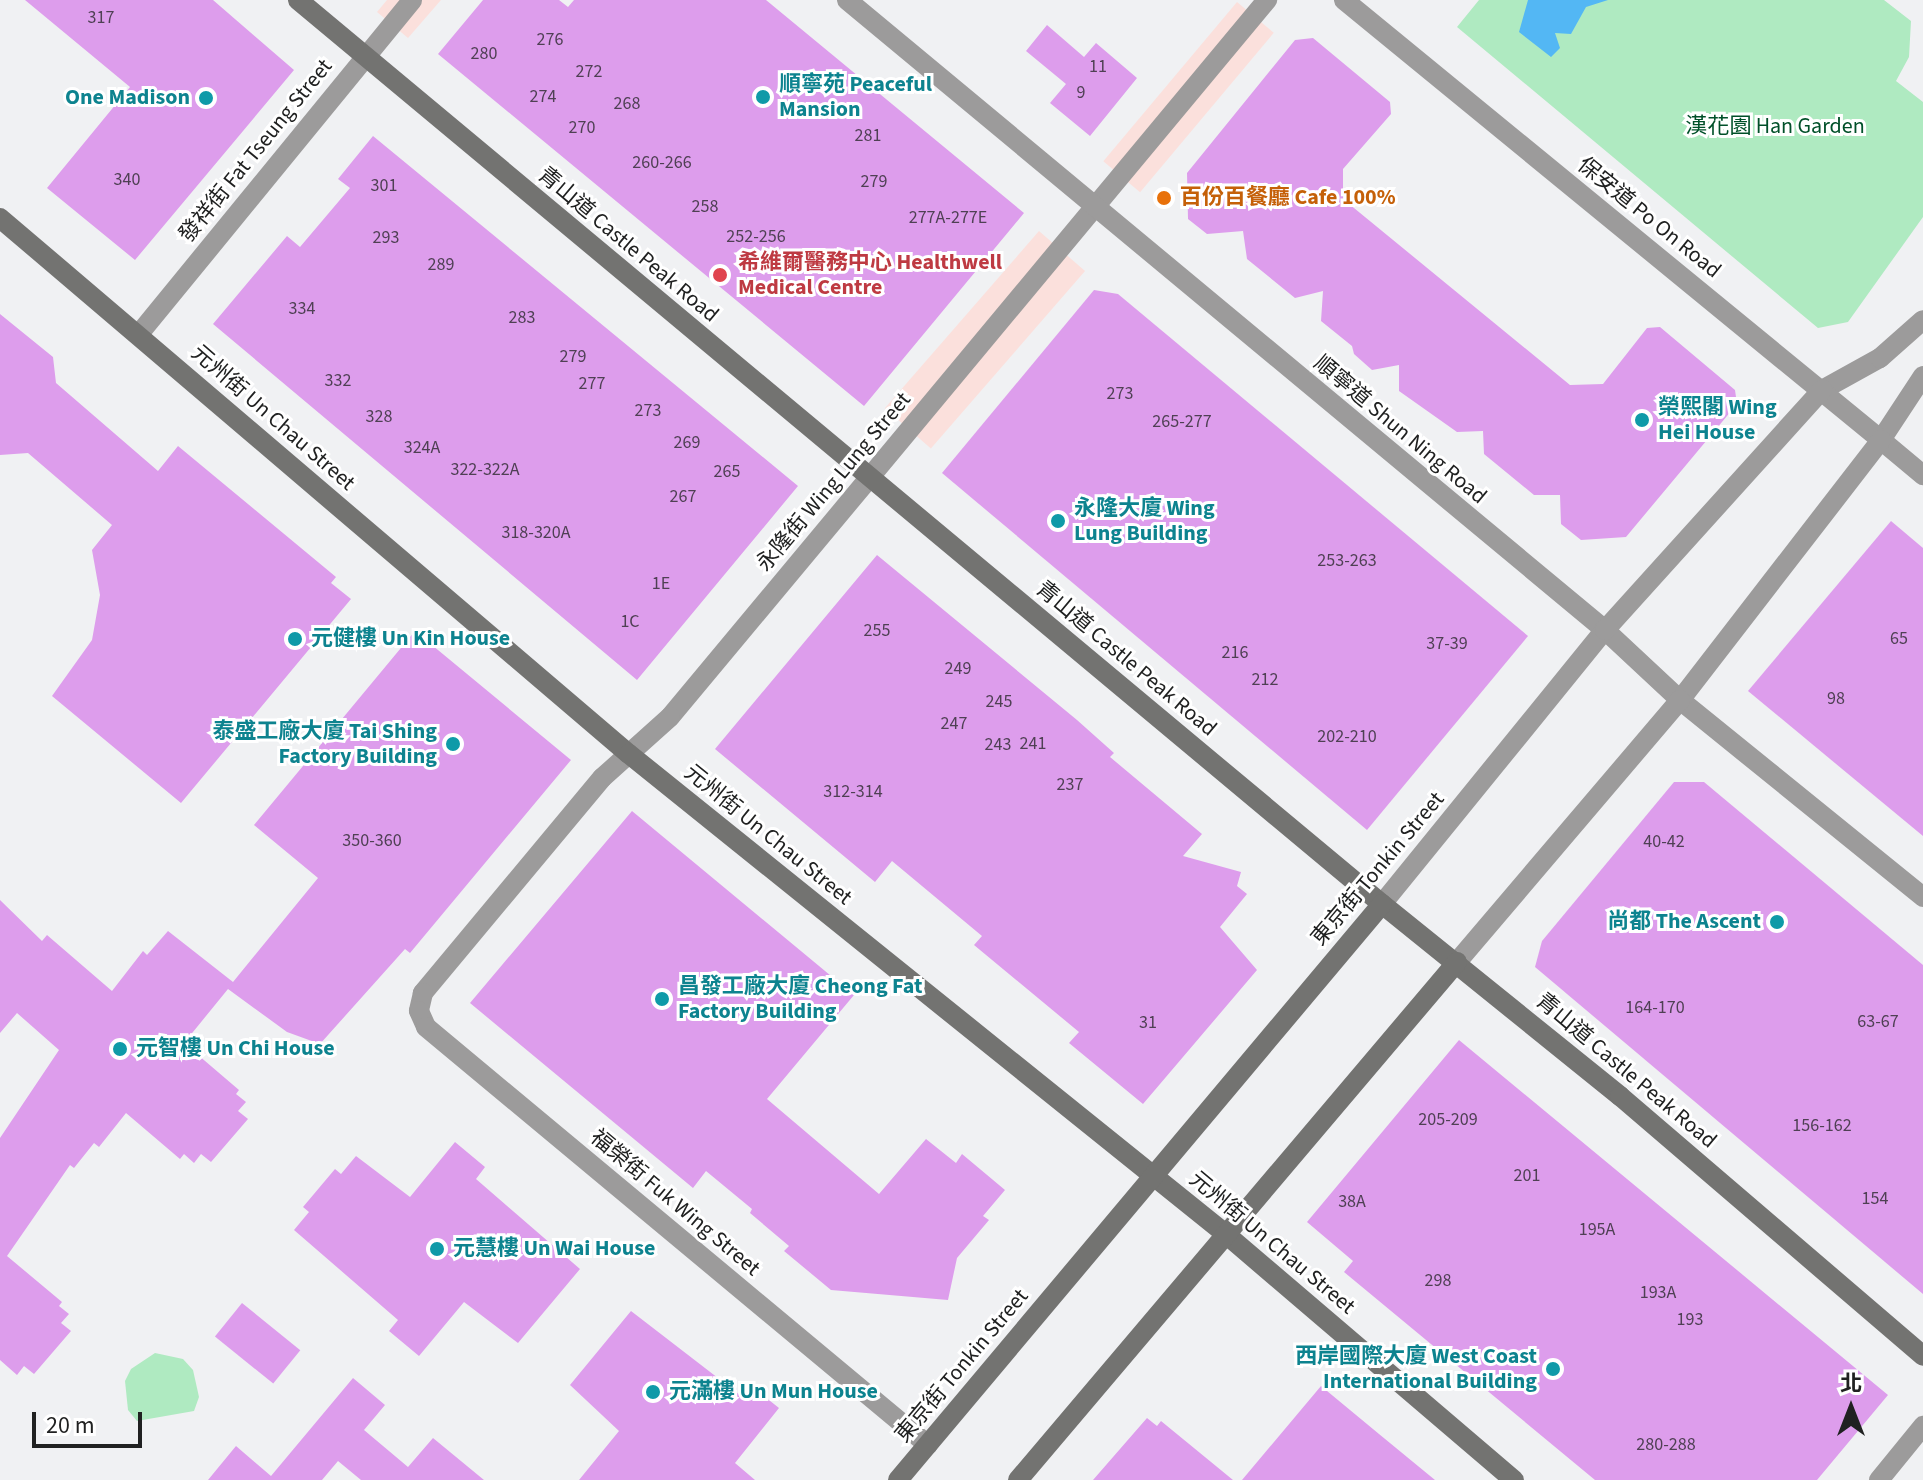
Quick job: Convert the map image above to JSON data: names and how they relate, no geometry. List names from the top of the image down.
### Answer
{
  "streets": {
    "main road": ["青山道 Castle Peak Road", "元州街 Un Chau Street", "東京街 Tonkin Street"],
    "street": [
      "發祥街 Fat Tseung Street",
      "保安道 Po On Road",
      "順寧道 Shun Ning Road",
      "永隆街 Wing Lung Street",
      "福榮街 Fuk Wing Street"
    ]
  },
  "crossings": [
    ["發祥街 Fat Tseung Street", "青山道 Castle Peak Road"],
    ["發祥街 Fat Tseung Street", "元州街 Un Chau Street"],
    ["保安道 Po On Road", "東京街 Tonkin Street"],
    ["青山道 Castle Peak Road", "永隆街 Wing Lung Street"],
    ["青山道 Castle Peak Road", "東京街 Tonkin Street"],
    ["元州街 Un Chau Street", "永隆街 Wing Lung Street"],
    ["元州街 Un Chau Street", "東京街 Tonkin Street"],
    ["順寧道 Shun Ning Road", "永隆街 Wing Lung Street"],
    ["順寧道 Shun Ning Road", "東京街 Tonkin Street"],
    ["永隆街 Wing Lung Street", "福榮街 Fuk Wing Street"],
    ["東京街 Tonkin Street", "福榮街 Fuk Wing Street"]
  ],
  "parks": ["漢花園 Han Garden"],
  "places": [
    "順寧苑 Peaceful Mansion",
    "One Madison",
    "百份百餐廳 Cafe 100%",
    "希維爾醫務中心 Healthwell Medical Centre",
    "榮熙閣 Wing Hei House",
    "永隆大廈 Wing Lung Building",
    "元健樓 Un Kin House",
    "泰盛工廠大廈 Tai Shing Factory Building",
    "尚都 The Ascent",
    "昌發工廠大廈 Cheong Fat Factory Building",
    "元智樓 Un Chi House",
    "元慧樓 Un Wai House",
    "西岸國際大廈 West Coast International Building",
    "元滿樓 Un Mun House"
  ],
  "house_numbers": [
    "317",
    "276",
    "280",
    "11",
    "272",
    "9",
    "274",
    "268",
    "270",
    "281",
    "260-266",
    "340",
    "279",
    "301",
    "258",
    "277A-277E",
    "252-256",
    "293",
    "289",
    "334",
    "283",
    "279",
    "332",
    "277",
    "273",
    "273",
    "328",
    "265-277",
    "269",
    "324A",
    "322-322A",
    "265",
    "267",
    "318-320A",
    "253-263",
    "1E",
    "1C",
    "255",
    "65",
    "37-39",
    "216",
    "249",
    "212",
    "98",
    "245",
    "247",
    "202-210",
    "241",
    "243",
    "237",
    "312-314",
    "350-360",
    "40-42",
    "164-170",
    "63-67",
    "31",
    "205-209",
    "156-162",
    "201",
    "154",
    "38A",
    "195A",
    "298",
    "193A",
    "193",
    "280-288"
  ],
  "scale_bar": "20 m",
  "north": "top"
}
